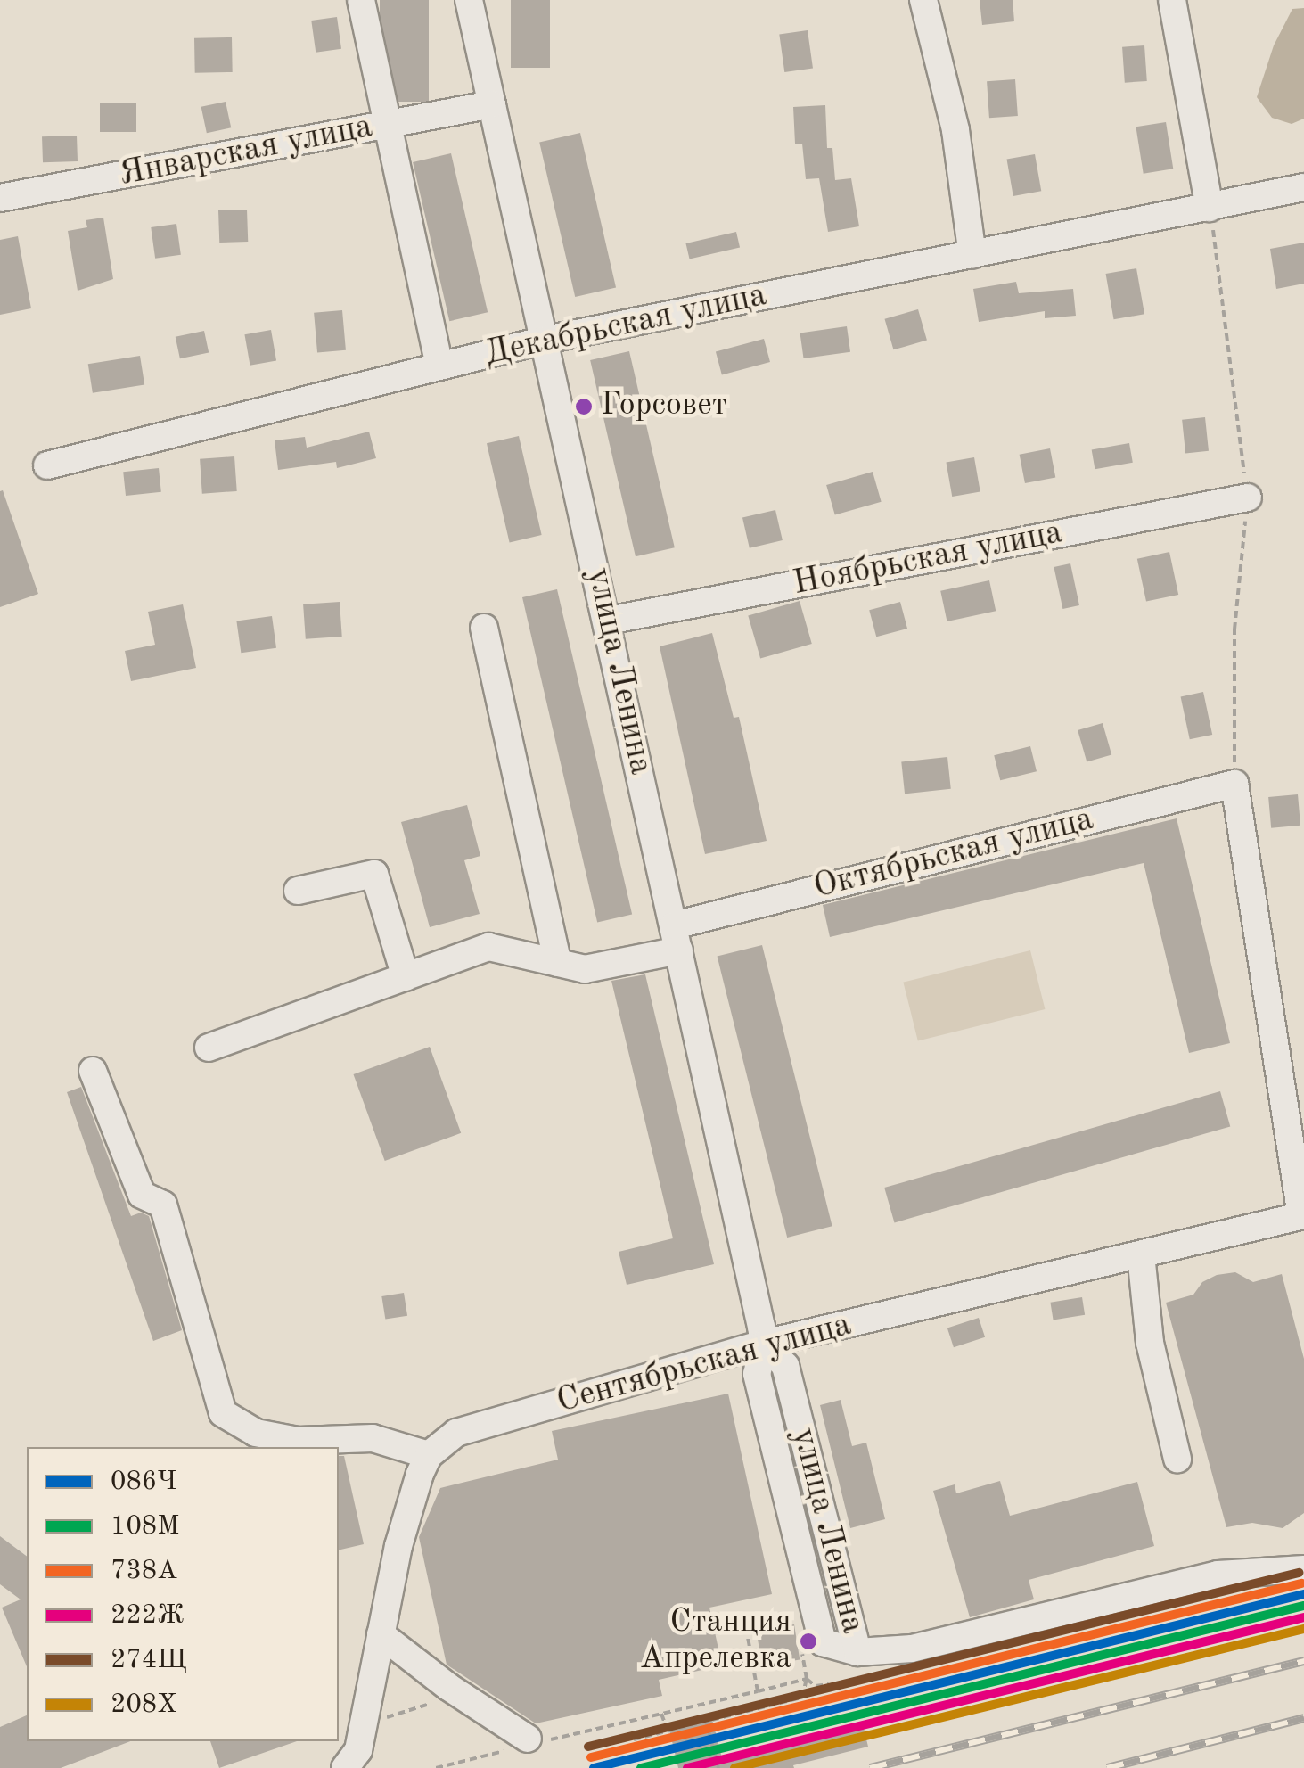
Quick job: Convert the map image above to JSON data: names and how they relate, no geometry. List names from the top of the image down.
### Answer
{
  "streets": {
    "street": [
      "Январская улица",
      "Декабрьская улица",
      "Ноябрьская улица",
      "улица Ленина",
      "Октябрьская улица",
      "Сентябрьская улица"
    ]
  },
  "crossings": [
    ["Январская улица", "улица Ленина"],
    ["Декабрьская улица", "улица Ленина"],
    ["Ноябрьская улица", "улица Ленина"],
    ["улица Ленина", "Октябрьская улица"],
    ["улица Ленина", "Сентябрьская улица"],
    ["Октябрьская улица", "Сентябрьская улица"]
  ],
  "places": ["Горсовет", "Станция Апрелевка"],
  "lines": [
    "transit line 274Щ",
    "transit line 738А",
    "transit line 086Ч",
    "transit line 108М",
    "transit line 222Ж",
    "transit line 208Х"
  ],
  "legend": [
    "086Ч",
    "108М",
    "738А",
    "222Ж",
    "274Щ",
    "208Х"
  ]
}
